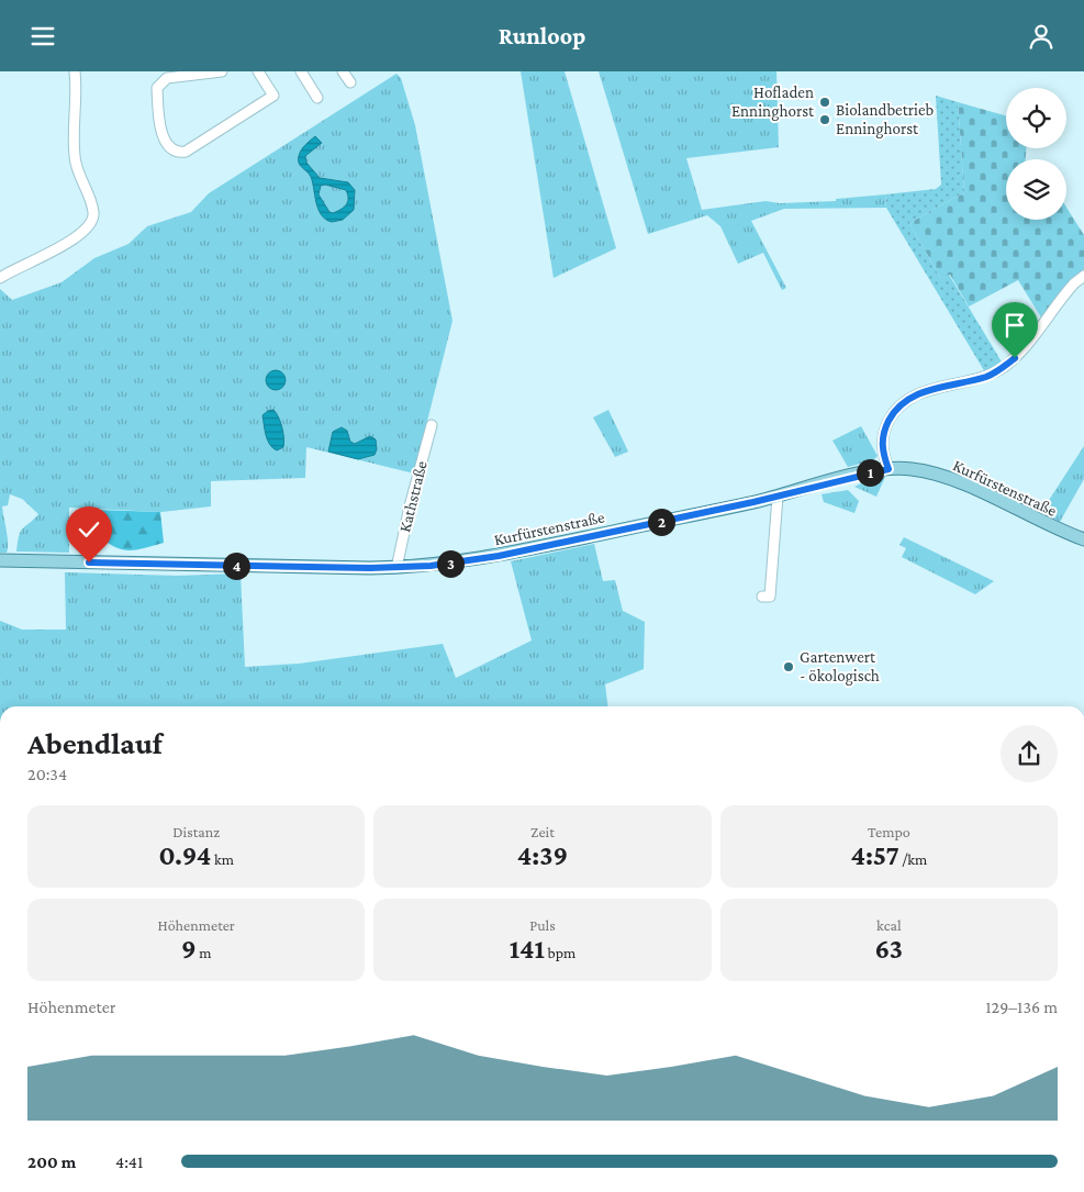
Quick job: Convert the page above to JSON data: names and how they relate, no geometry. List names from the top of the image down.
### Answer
{
  "streets": {
    "main road": ["Kurfürstenstraße"],
    "street": ["Kathstraße"]
  },
  "crossings": [
    ["Kurfürstenstraße", "Kathstraße"]
  ],
  "places": ["Hofladen Enninghorst", "Biolandbetrieb Enninghorst", "Gartenwert - ökologisch"],
  "page": {
    "header": "Runloop",
    "pins": [
      "1",
      "2",
      "3",
      "4"
    ],
    "heading": ["Abendlauf", "20:34"],
    "stats": [
      ["Distanz", "0.94 km"],
      ["Zeit", "4:39"],
      ["Tempo", "4:57 /km"],
      ["Höhenmeter", "9 m"],
      ["Puls", "141 bpm"],
      ["kcal", "63"]
    ],
    "chart": ["Höhenmeter", "129–136 m"],
    "list": [
      {
        "name": "200 m",
        "note": "4:41"
      }
    ]
  }
}
